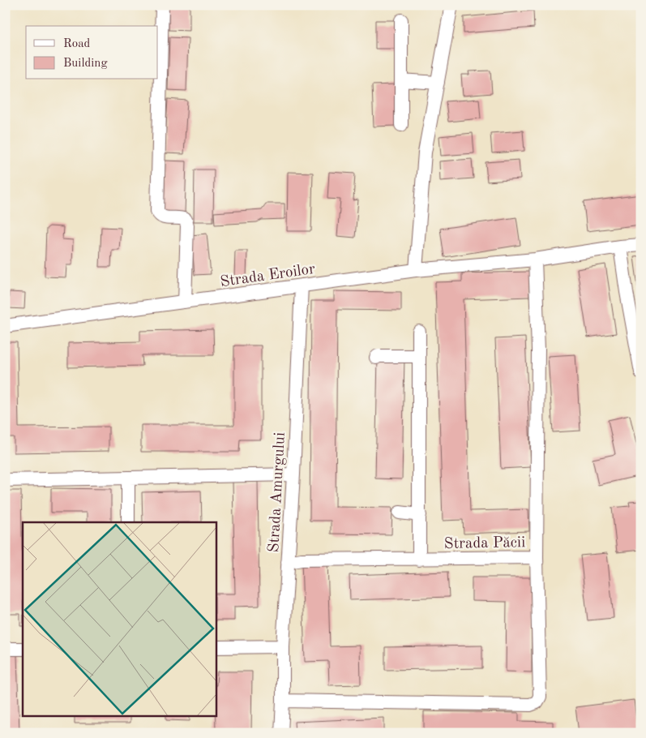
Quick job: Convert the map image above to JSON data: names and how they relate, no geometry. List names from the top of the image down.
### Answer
{
  "streets": {
    "street": ["Strada Eroilor", "Strada Amurgului", "Strada Păcii"]
  },
  "crossings": [
    ["Strada Eroilor", "Strada Amurgului"],
    ["Strada Amurgului", "Strada Păcii"]
  ],
  "legend": ["Road", "Building"]
}
